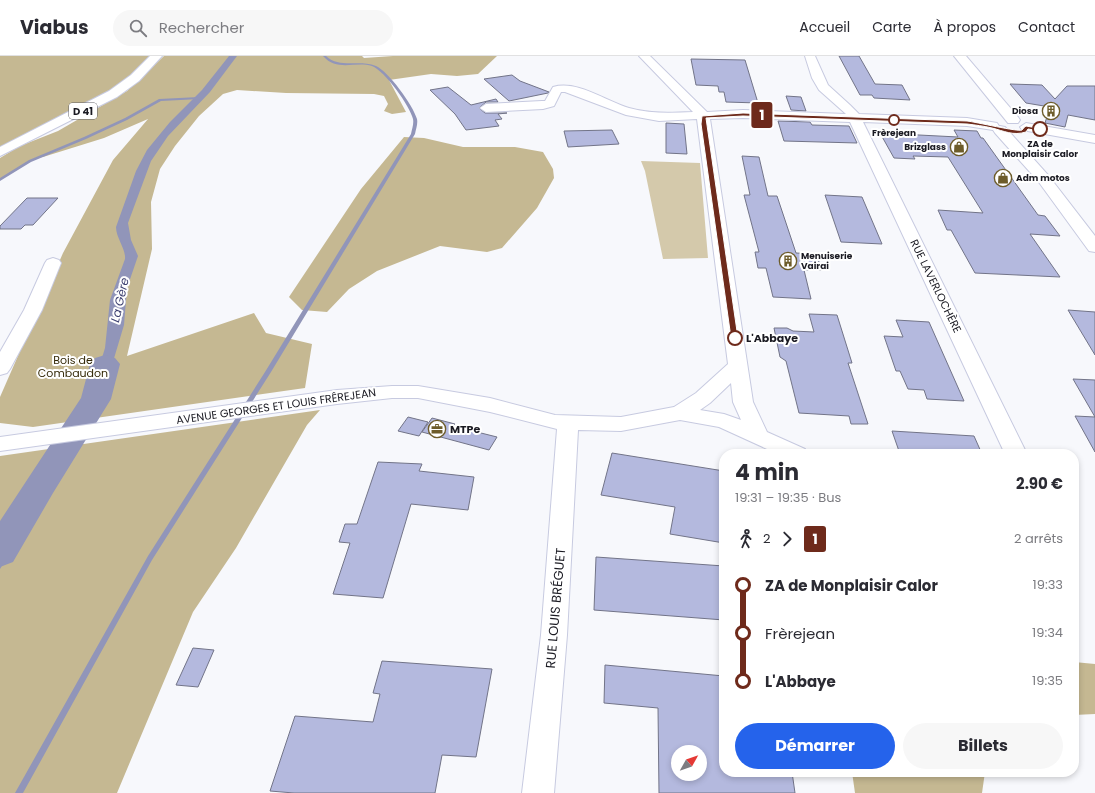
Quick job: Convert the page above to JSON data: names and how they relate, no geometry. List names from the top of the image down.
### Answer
{
  "streets": {
    "main road": ["D 41"],
    "street": ["RUE LAVERLOCHÈRE", "AVENUE GEORGES ET LOUIS FRÊREJEAN", "RUE LOUIS BRÉGUET"]
  },
  "crossings": [
    ["AVENUE GEORGES ET LOUIS FRÊREJEAN", "RUE LOUIS BRÉGUET"]
  ],
  "water": ["La Gère"],
  "parks": ["Bois de Combaudon"],
  "places": {
    "building": ["Diosa", "Menuiserie Vairai"],
    "other": ["Frèrejean", "ZA de Monplaisir Calor", "L'Abbaye"],
    "shop": ["Brizglass", "Adm motos"],
    "office": ["MTPe"]
  },
  "lines": ["bus line 1"],
  "north": "top right",
  "page": {
    "header": "Viabus",
    "search": "Rechercher",
    "nav": [
      "Accueil",
      "Carte",
      "À propos",
      "Contact"
    ],
    "on_map": "1",
    "heading": ["4 min", "19:31 – 19:35 · Bus", "2.90 €"],
    "legs": ["2", "1", "2 arrêts"],
    "list": [
      {
        "name": "ZA de Monplaisir Calor",
        "value": "19:33"
      },
      {
        "name": "Frèrejean",
        "value": "19:34"
      },
      {
        "name": "L'Abbaye",
        "value": "19:35"
      }
    ],
    "buttons": ["Démarrer", "Billets"]
  }
}
